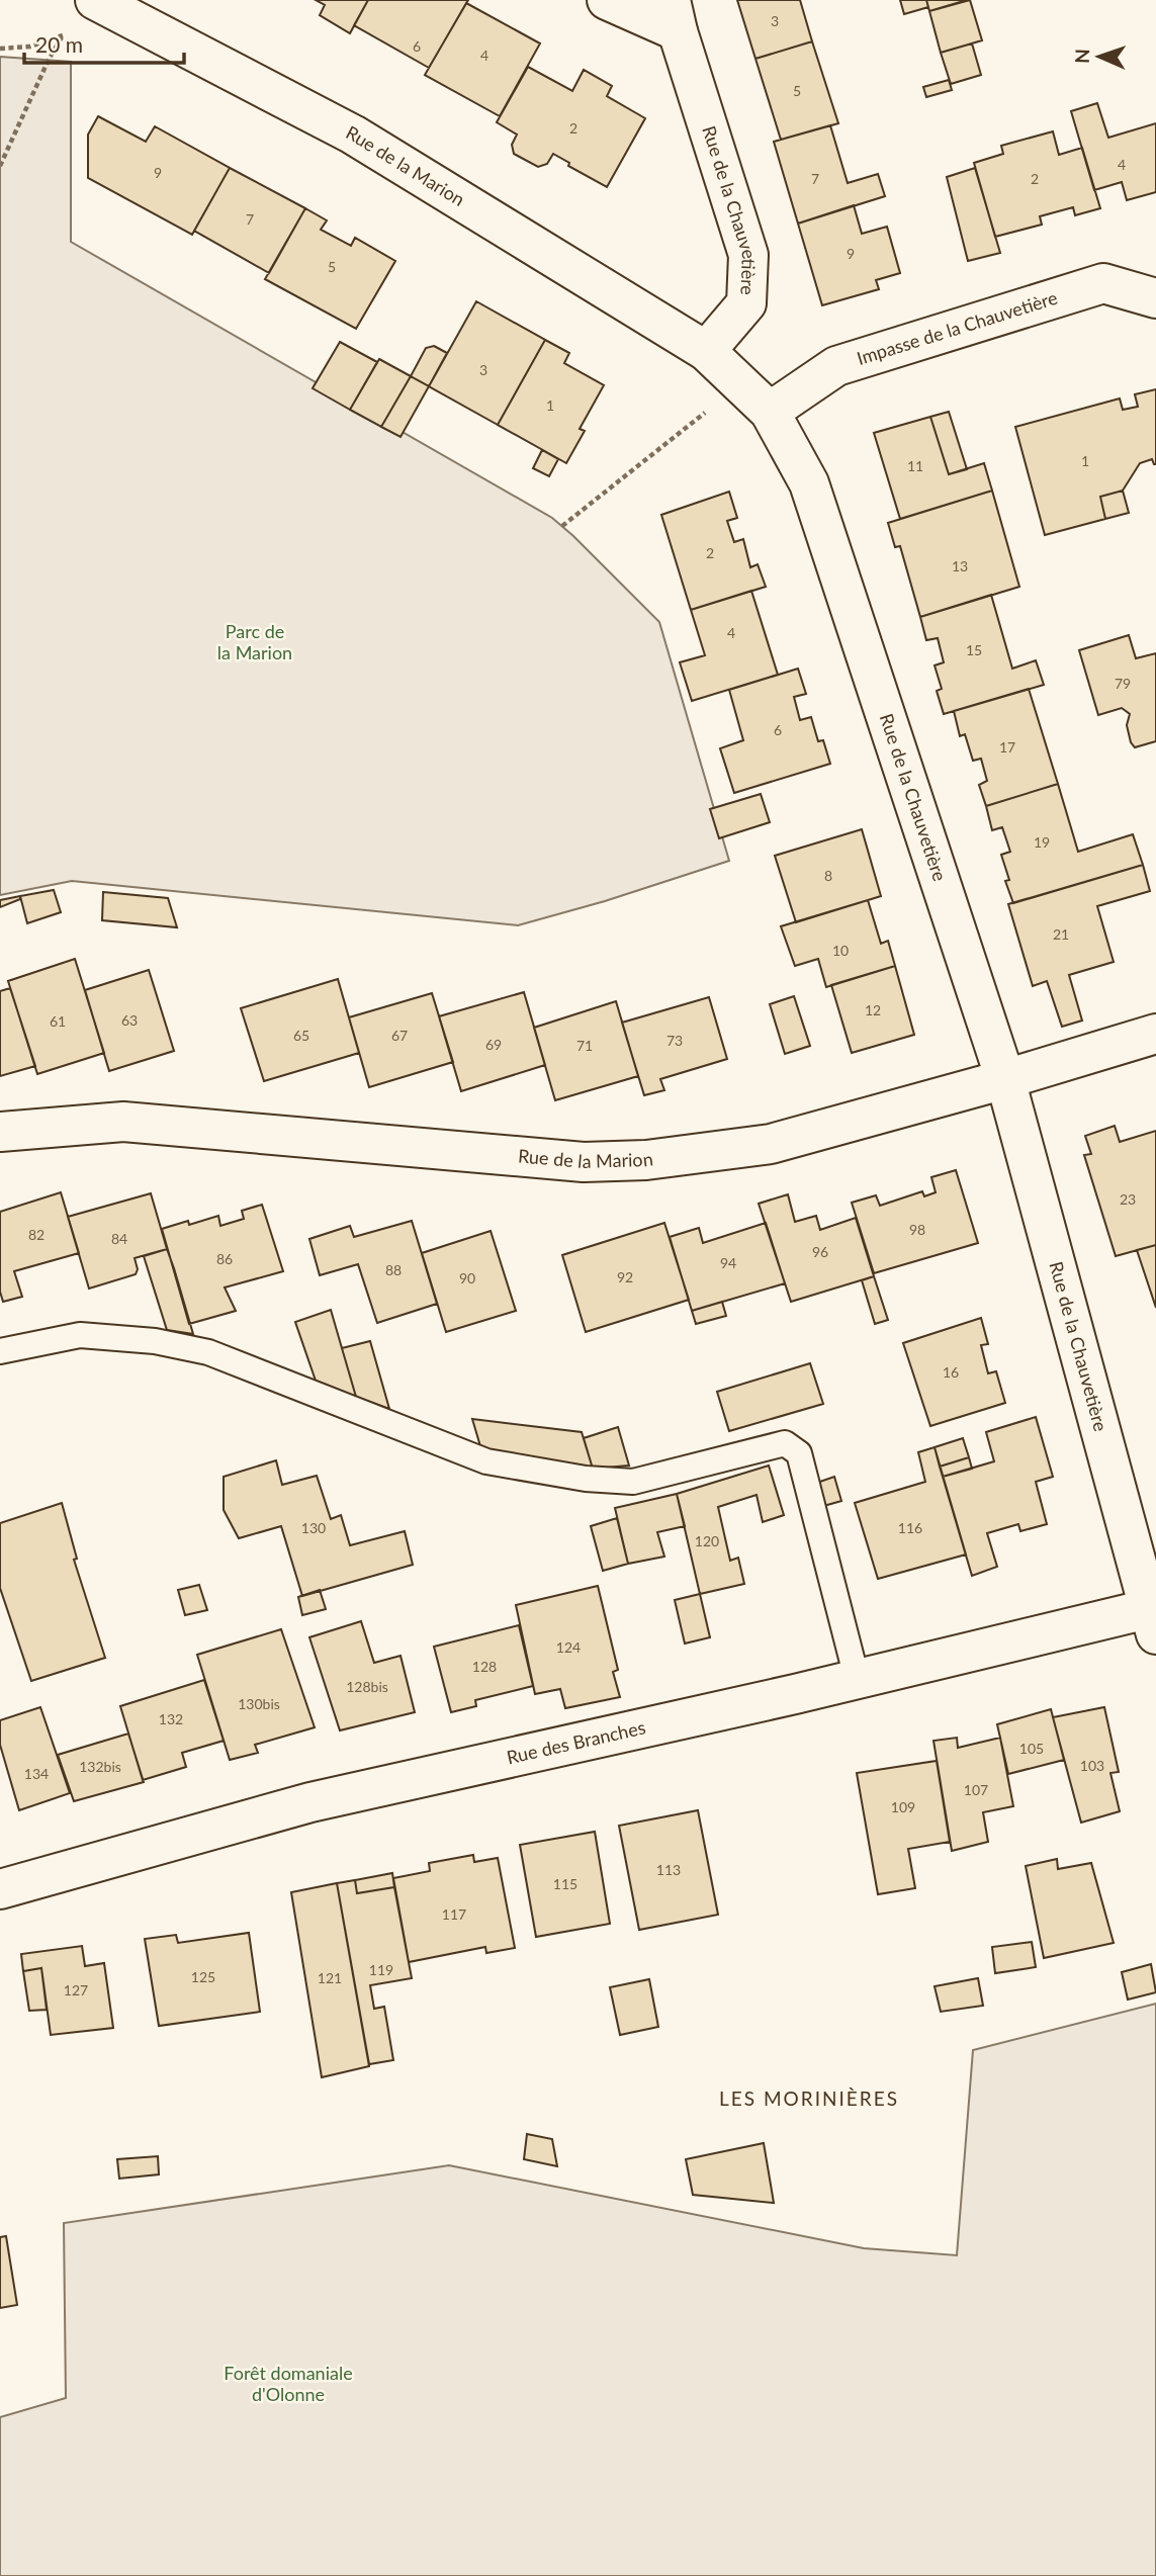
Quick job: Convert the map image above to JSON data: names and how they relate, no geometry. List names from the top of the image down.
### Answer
{
  "streets": {
    "street": [
      "Rue de la Marion",
      "Rue de la Chauvetière",
      "Impasse de la Chauvetière",
      "Rue des Branches"
    ]
  },
  "crossings": [
    ["Rue de la Marion", "Rue de la Chauvetière"],
    ["Rue de la Chauvetière", "Impasse de la Chauvetière"],
    ["Rue de la Chauvetière", "Rue des Branches"]
  ],
  "districts": ["LES MORINIÈRES"],
  "parks": ["Parc de la Marion", "Forêt domaniale d'Olonne"],
  "house_numbers": [
    "3",
    "6",
    "4",
    "5",
    "2",
    "4",
    "9",
    "7",
    "2",
    "7",
    "9",
    "5",
    "3",
    "1",
    "1",
    "11",
    "2",
    "13",
    "4",
    "15",
    "79",
    "6",
    "17",
    "19",
    "8",
    "21",
    "10",
    "12",
    "63",
    "61",
    "65",
    "67",
    "73",
    "69",
    "71",
    "23",
    "98",
    "82",
    "84",
    "96",
    "86",
    "94",
    "88",
    "92",
    "90",
    "16",
    "130",
    "116",
    "120",
    "124",
    "128",
    "128bis",
    "130bis",
    "132",
    "105",
    "103",
    "132bis",
    "134",
    "107",
    "109",
    "113",
    "115",
    "117",
    "119",
    "125",
    "121",
    "127"
  ],
  "scale_bar": "20 m",
  "north": "left"
}
